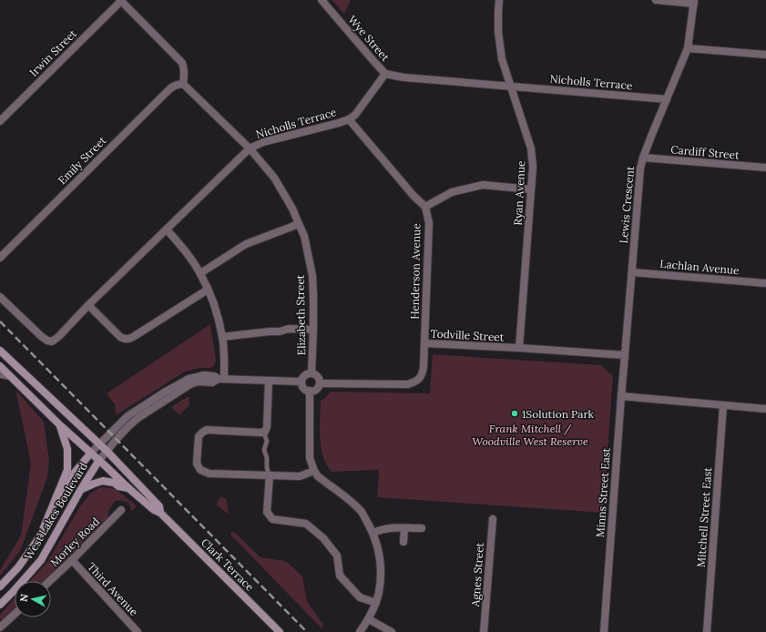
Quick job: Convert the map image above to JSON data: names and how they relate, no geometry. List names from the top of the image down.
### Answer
{
  "streets": {
    "main road": ["West Lakes Boulevard", "Clark Terrace"],
    "street": [
      "Wye Street",
      "Irwin Street",
      "Nicholls Terrace",
      "Cardiff Street",
      "Emily Street",
      "Ryan Avenue",
      "Lewis Crescent",
      "Lachlan Avenue",
      "Henderson Avenue",
      "Elizabeth Street",
      "Todville Street",
      "Minns Street East",
      "Mitchell Street East",
      "Morley Road",
      "Agnes Street",
      "Third Avenue"
    ]
  },
  "crossings": [
    ["Wye Street", "Nicholls Terrace"],
    ["Nicholls Terrace", "Ryan Avenue"],
    ["Nicholls Terrace", "Lewis Crescent"],
    ["Nicholls Terrace", "Elizabeth Street"],
    ["Cardiff Street", "Lewis Crescent"],
    ["Emily Street", "Elizabeth Street"],
    ["Ryan Avenue", "Todville Street"],
    ["Lewis Crescent", "Lachlan Avenue"],
    ["Lewis Crescent", "Todville Street"],
    ["Lewis Crescent", "Minns Street East"],
    ["Henderson Avenue", "Todville Street"],
    ["Elizabeth Street", "Todville Street"],
    ["Todville Street", "Minns Street East"],
    ["West Lakes Boulevard", "Clark Terrace"],
    ["Morley Road", "Third Avenue"]
  ],
  "parks": ["Frank Mitchell / Woodville West Reserve"],
  "places": ["1Solution Park"],
  "north": "left"
}
